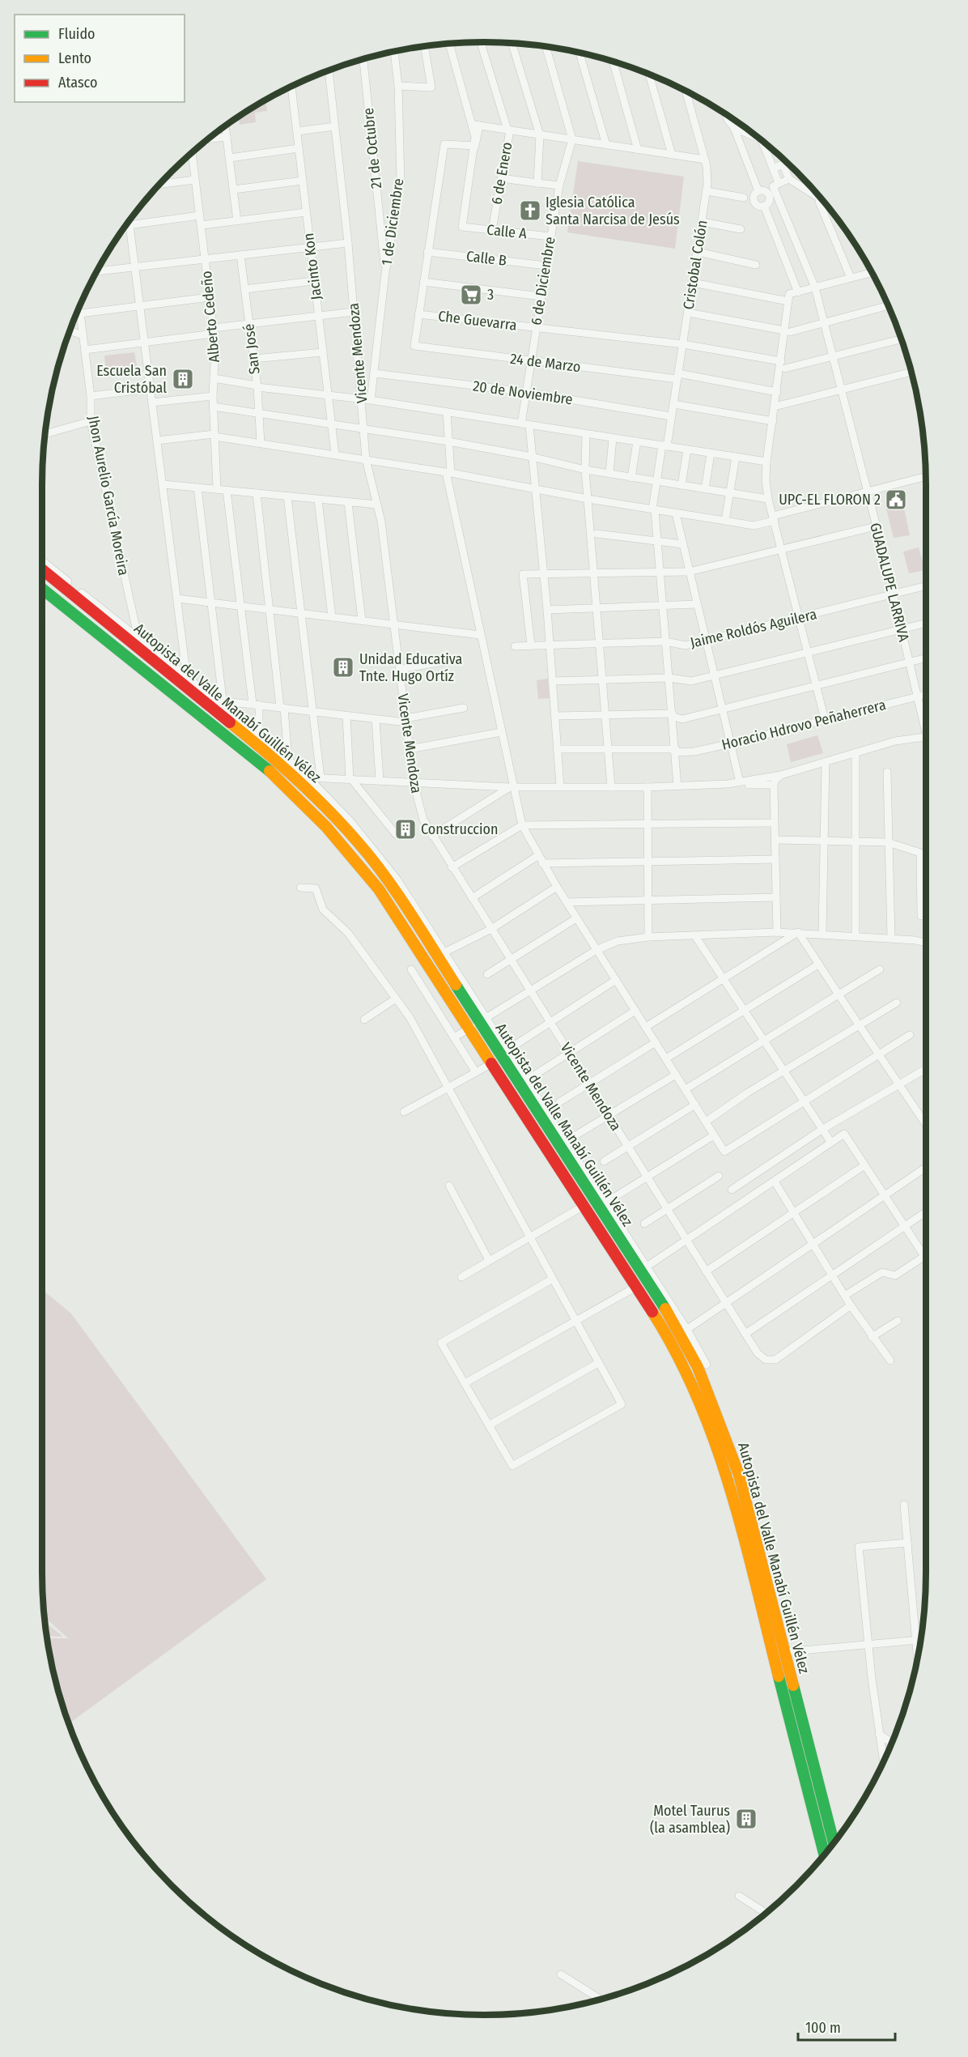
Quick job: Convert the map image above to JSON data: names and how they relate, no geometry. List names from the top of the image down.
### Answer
{
  "streets": {
    "main road": ["Autopista del Valle Manabí Guillén Vélez"],
    "street": [
      "21 de Octubre",
      "6 de Enero",
      "1 de Diciembre",
      "Calle A",
      "Calle B",
      "Cristobal Colón",
      "Jacinto Kon",
      "6 de Diciembre",
      "Alberto Cedeño",
      "Che Guevarra",
      "San José",
      "Vicente Mendoza",
      "24 de Marzo",
      "20 de Noviembre",
      "Jhon Aurelio García Moreira",
      "GUADALUPE LARRIVA",
      "Jaime Roldós Aguilera",
      "Horacio Hdrovo Peñaherrera"
    ]
  },
  "crossings": [
    ["21 de Octubre", "1 de Diciembre"],
    ["6 de Enero", "Calle A"],
    ["1 de Diciembre", "20 de Noviembre"],
    ["Calle A", "6 de Diciembre"],
    ["Calle B", "6 de Diciembre"],
    ["Cristobal Colón", "Che Guevarra"],
    ["Cristobal Colón", "24 de Marzo"],
    ["Cristobal Colón", "20 de Noviembre"],
    ["Cristobal Colón", "Jaime Roldós Aguilera"],
    ["Cristobal Colón", "Horacio Hdrovo Peñaherrera"],
    ["6 de Diciembre", "Che Guevarra"],
    ["6 de Diciembre", "24 de Marzo"],
    ["6 de Diciembre", "20 de Noviembre"],
    ["6 de Diciembre", "Jaime Roldós Aguilera"],
    ["6 de Diciembre", "Horacio Hdrovo Peñaherrera"],
    ["Che Guevarra", "24 de Marzo"],
    ["Jhon Aurelio García Moreira", "Autopista del Valle Manabí Guillén Vélez"],
    ["GUADALUPE LARRIVA", "Jaime Roldós Aguilera"],
    ["GUADALUPE LARRIVA", "Horacio Hdrovo Peñaherrera"]
  ],
  "places": {
    "church": ["Iglesia Católica Santa Narcisa de Jesús"],
    "supermarket": ["3"],
    "building": [
      "Escuela San Cristóbal",
      "Unidad Educativa Tnte. Hugo Ortíz",
      "Construccion",
      "Motel Taurus (la asamblea)"
    ],
    "public building": ["UPC-EL FLORON 2"]
  },
  "legend": ["Fluido", "Lento", "Atasco"],
  "scale_bar": "100 m"
}
